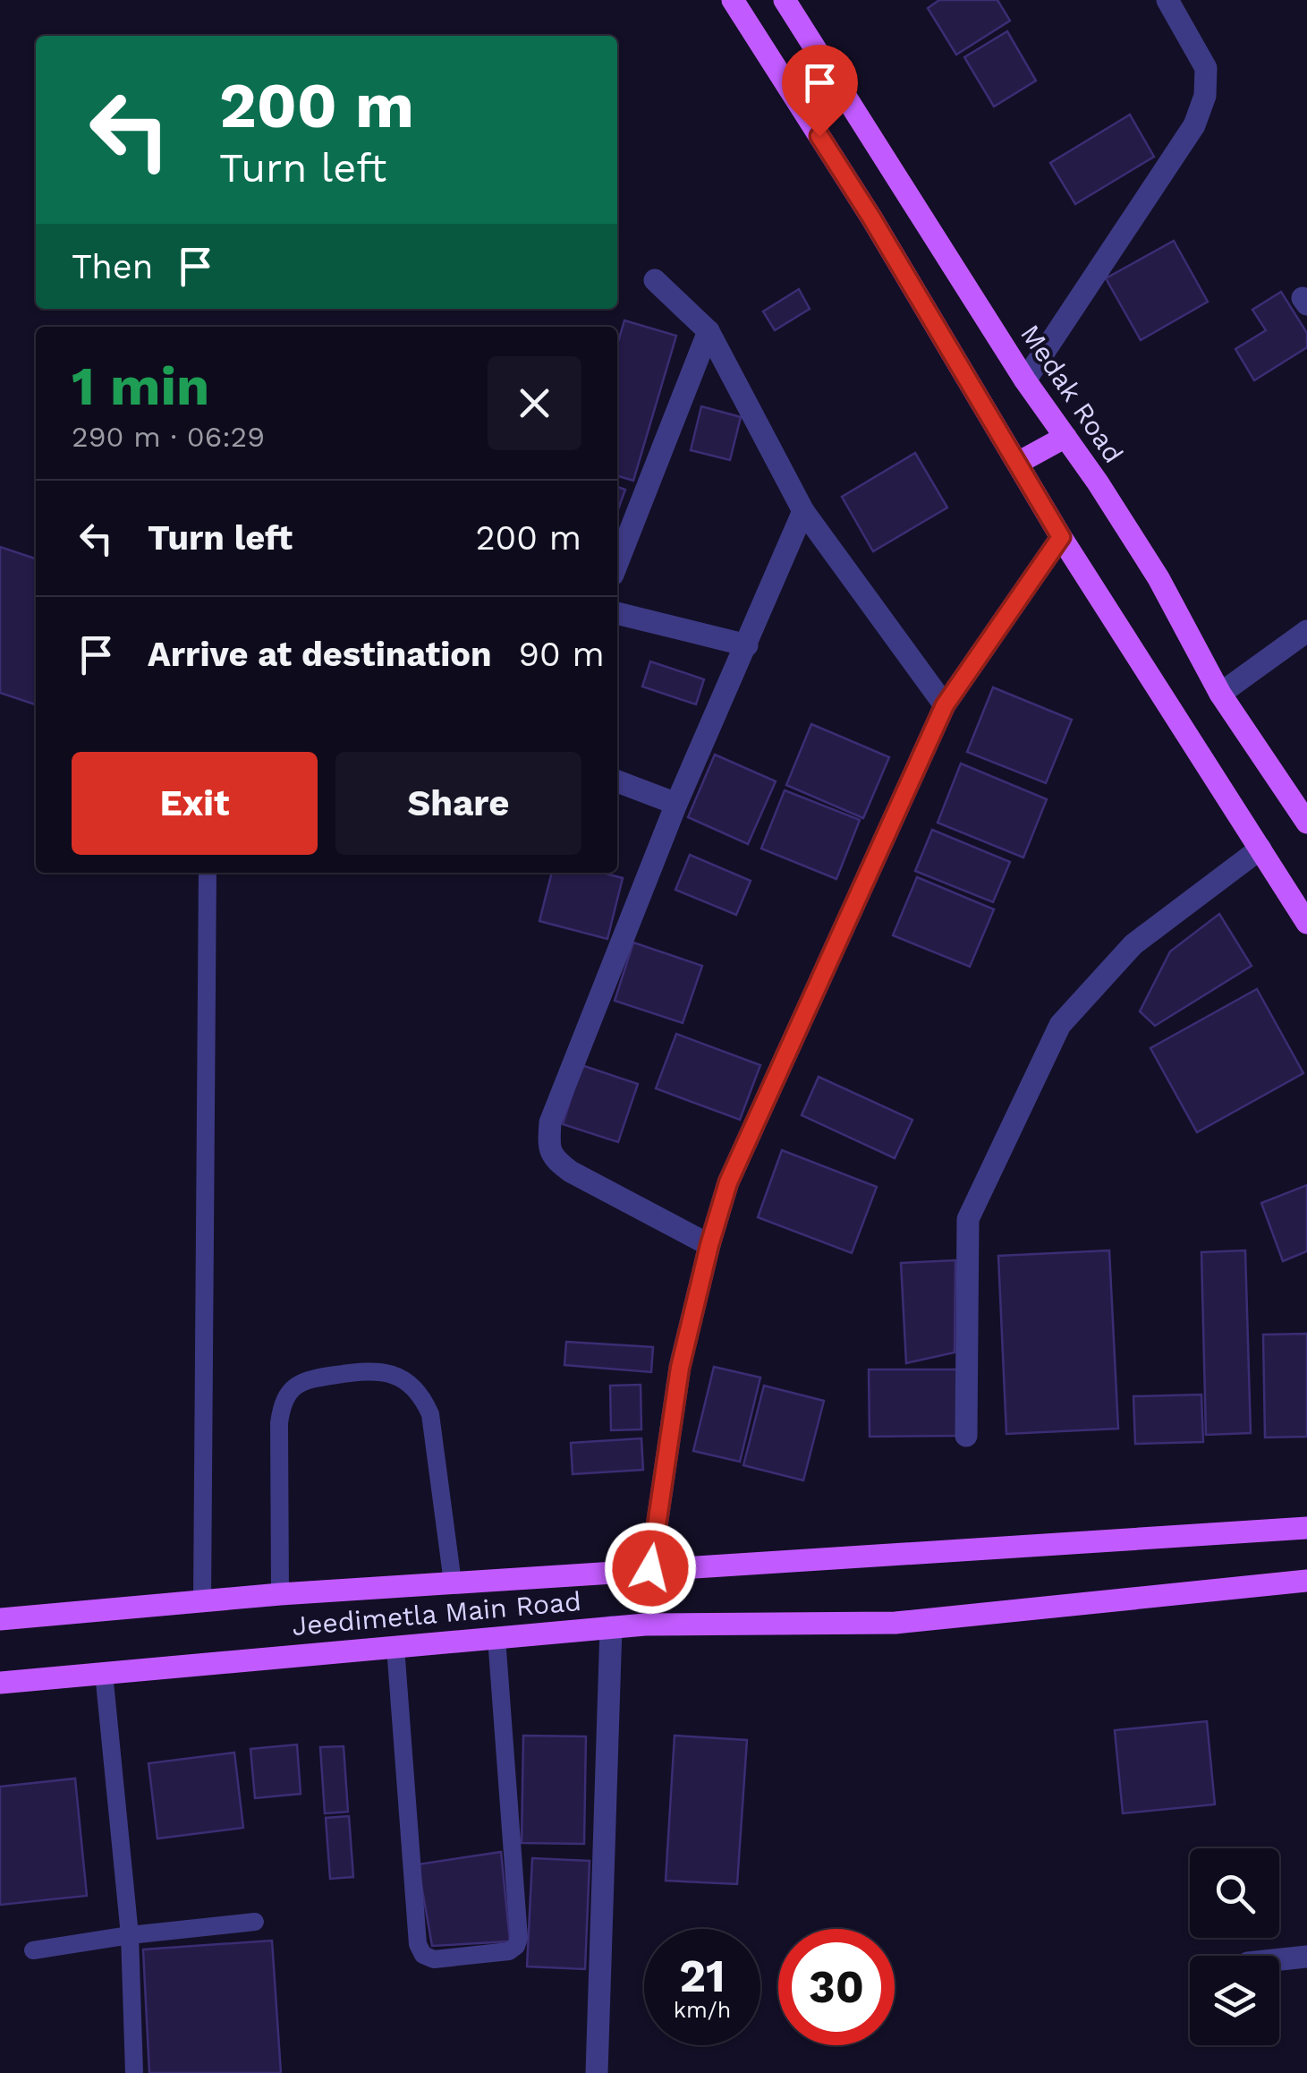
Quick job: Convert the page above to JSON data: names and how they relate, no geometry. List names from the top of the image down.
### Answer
{
  "streets": {
    "main road": ["Medak Road", "Jeedimetla Main Road"]
  },
  "page": {
    "turn": ["200 m", "Turn left"],
    "then": "Then",
    "heading": ["1 min", "290 m · 06:29"],
    "list": [
      {
        "name": "Turn left",
        "value": "200 m"
      },
      {
        "name": "Arrive at destination",
        "value": "90 m"
      }
    ],
    "buttons": ["Exit", "Share"],
    "speed": "21 km/h",
    "limit": "30"
  }
}
